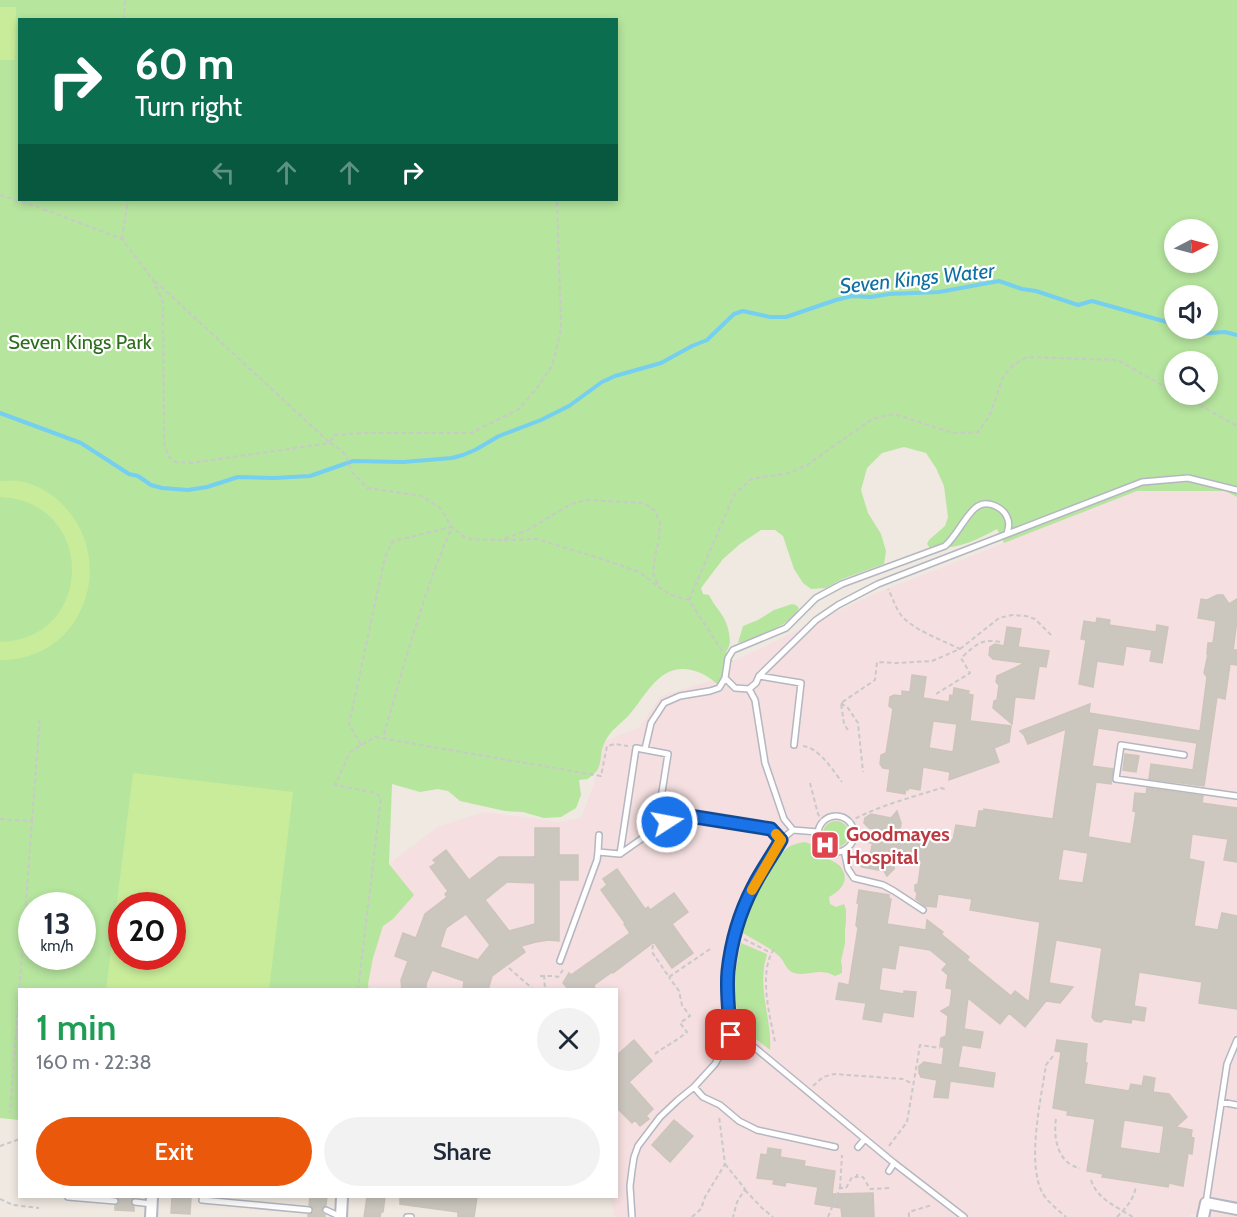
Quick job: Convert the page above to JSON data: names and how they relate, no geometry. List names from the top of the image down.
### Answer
{
  "water": ["Seven Kings Water"],
  "parks": ["Seven Kings Park"],
  "places": {
    "hospital": ["Goodmayes Hospital"]
  },
  "north": "right",
  "page": {
    "turn": ["60 m", "Turn right"],
    "speed": "13 km/h",
    "limit": "20",
    "heading": ["1 min", "160 m · 22:38"],
    "buttons": ["Exit", "Share"]
  }
}
